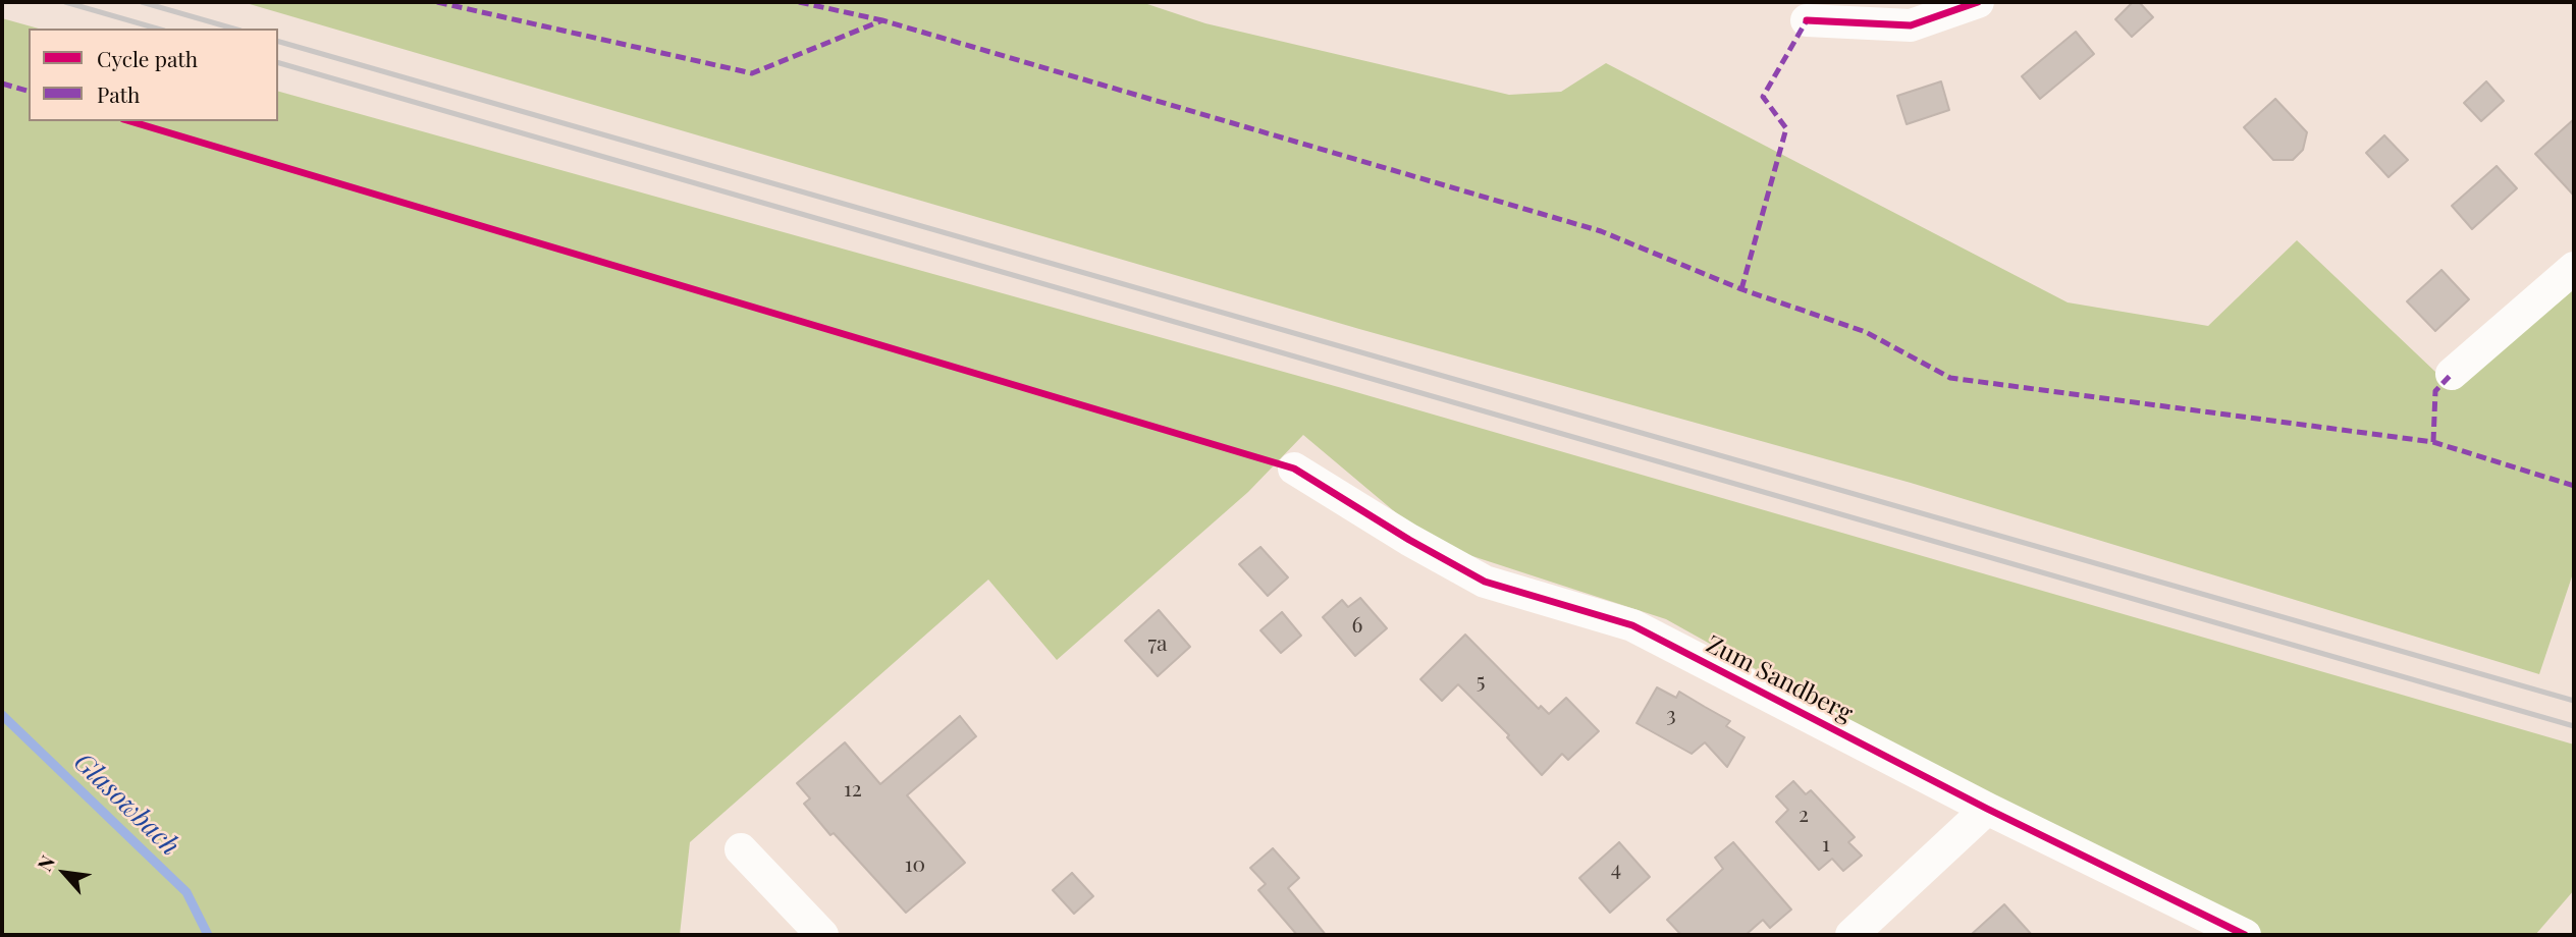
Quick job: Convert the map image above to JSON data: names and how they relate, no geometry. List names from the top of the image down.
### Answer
{
  "streets": {
    "street": ["Zum Sandberg"]
  },
  "water": ["Glasowbach"],
  "house_numbers": [
    "6",
    "7a",
    "5",
    "3",
    "12",
    "2",
    "1",
    "10",
    "4"
  ],
  "legend": ["Cycle path", "Path"],
  "north": "top left"
}
